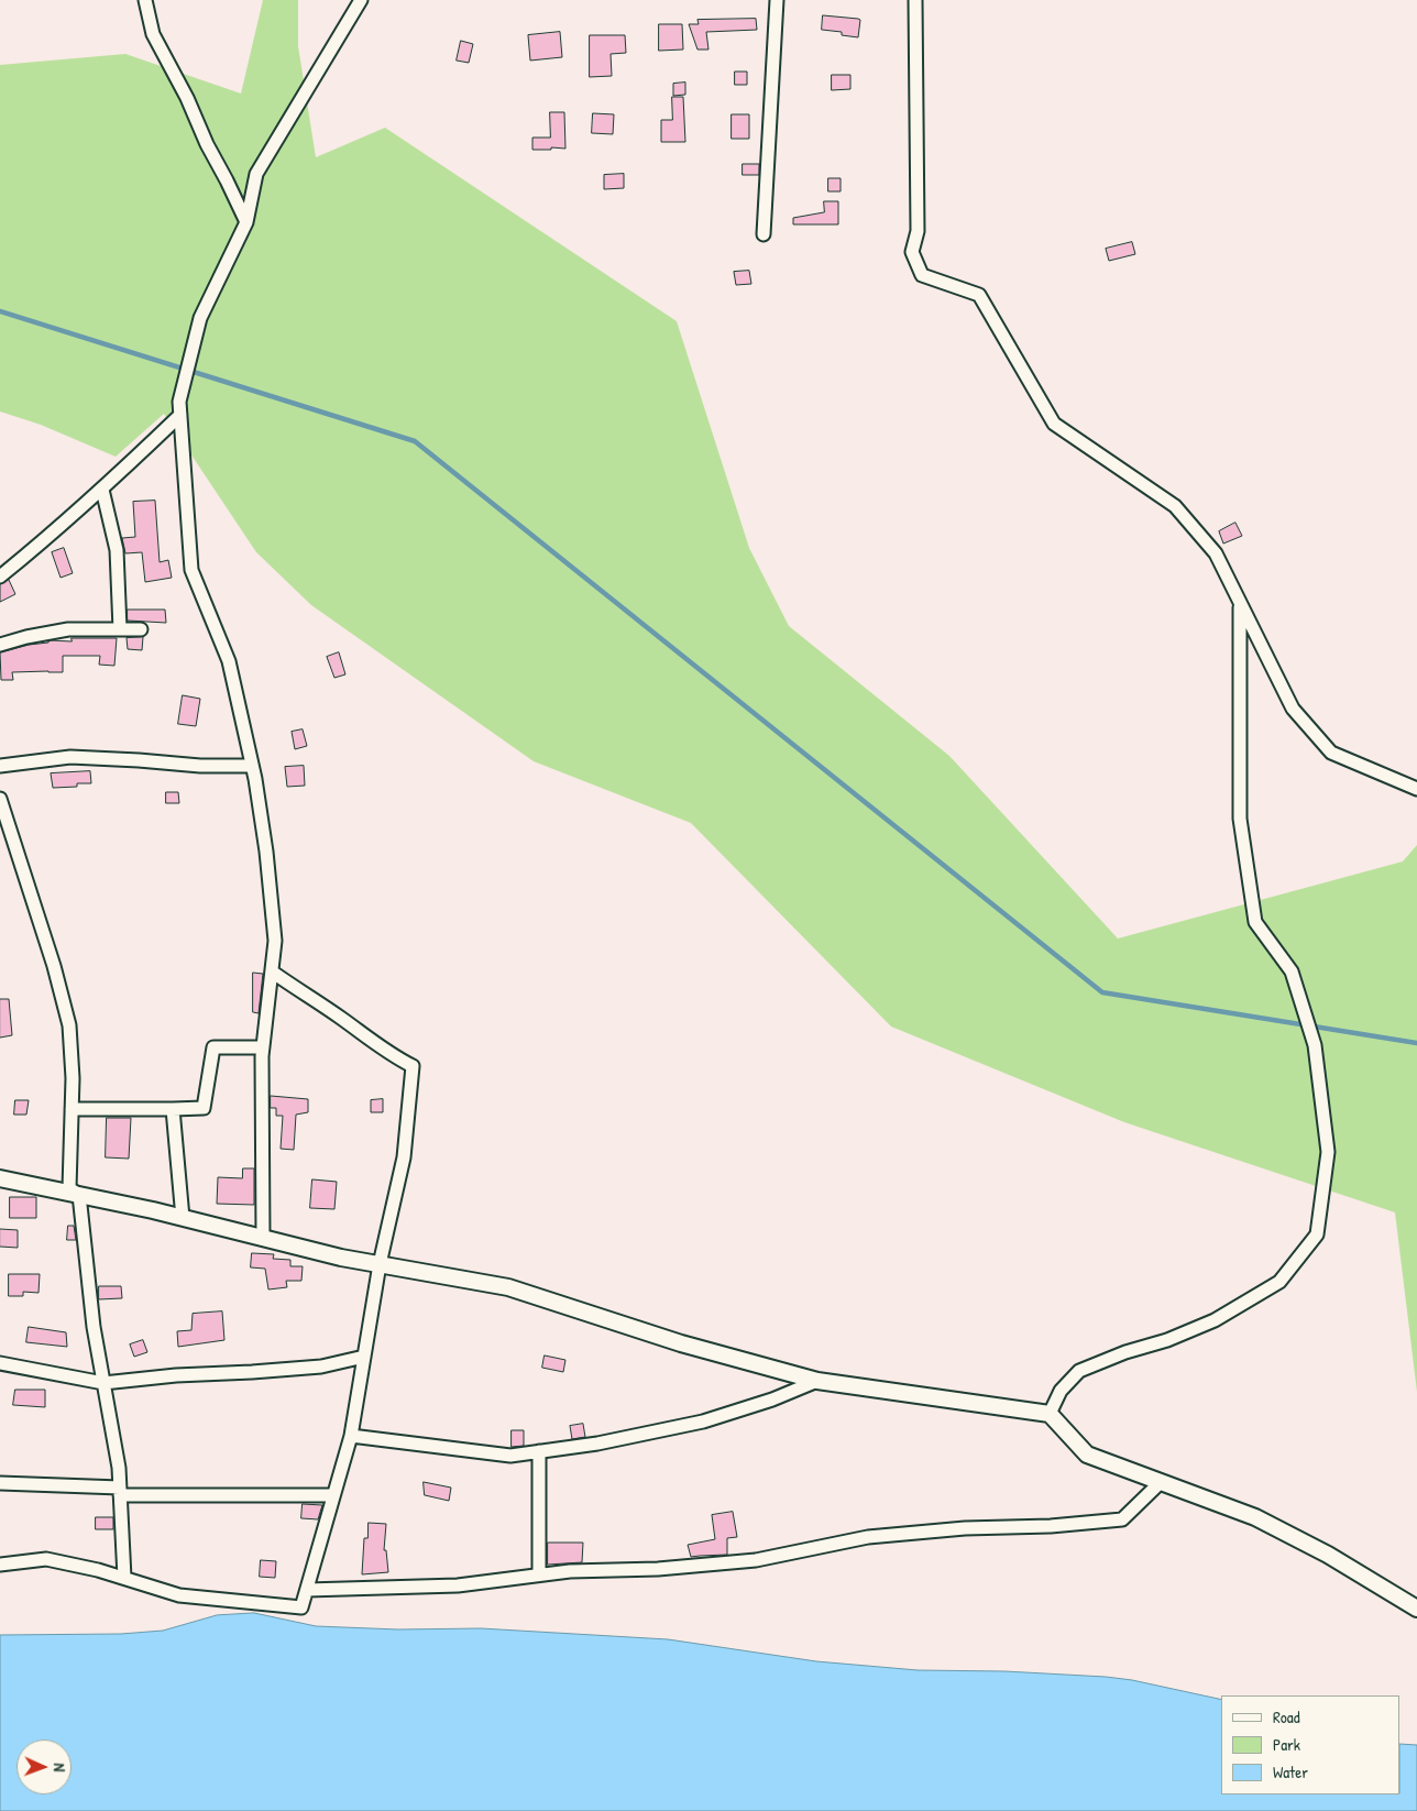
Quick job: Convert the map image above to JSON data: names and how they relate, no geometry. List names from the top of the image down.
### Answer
{
  "legend": ["Road", "Park", "Water"],
  "north": "right"
}
